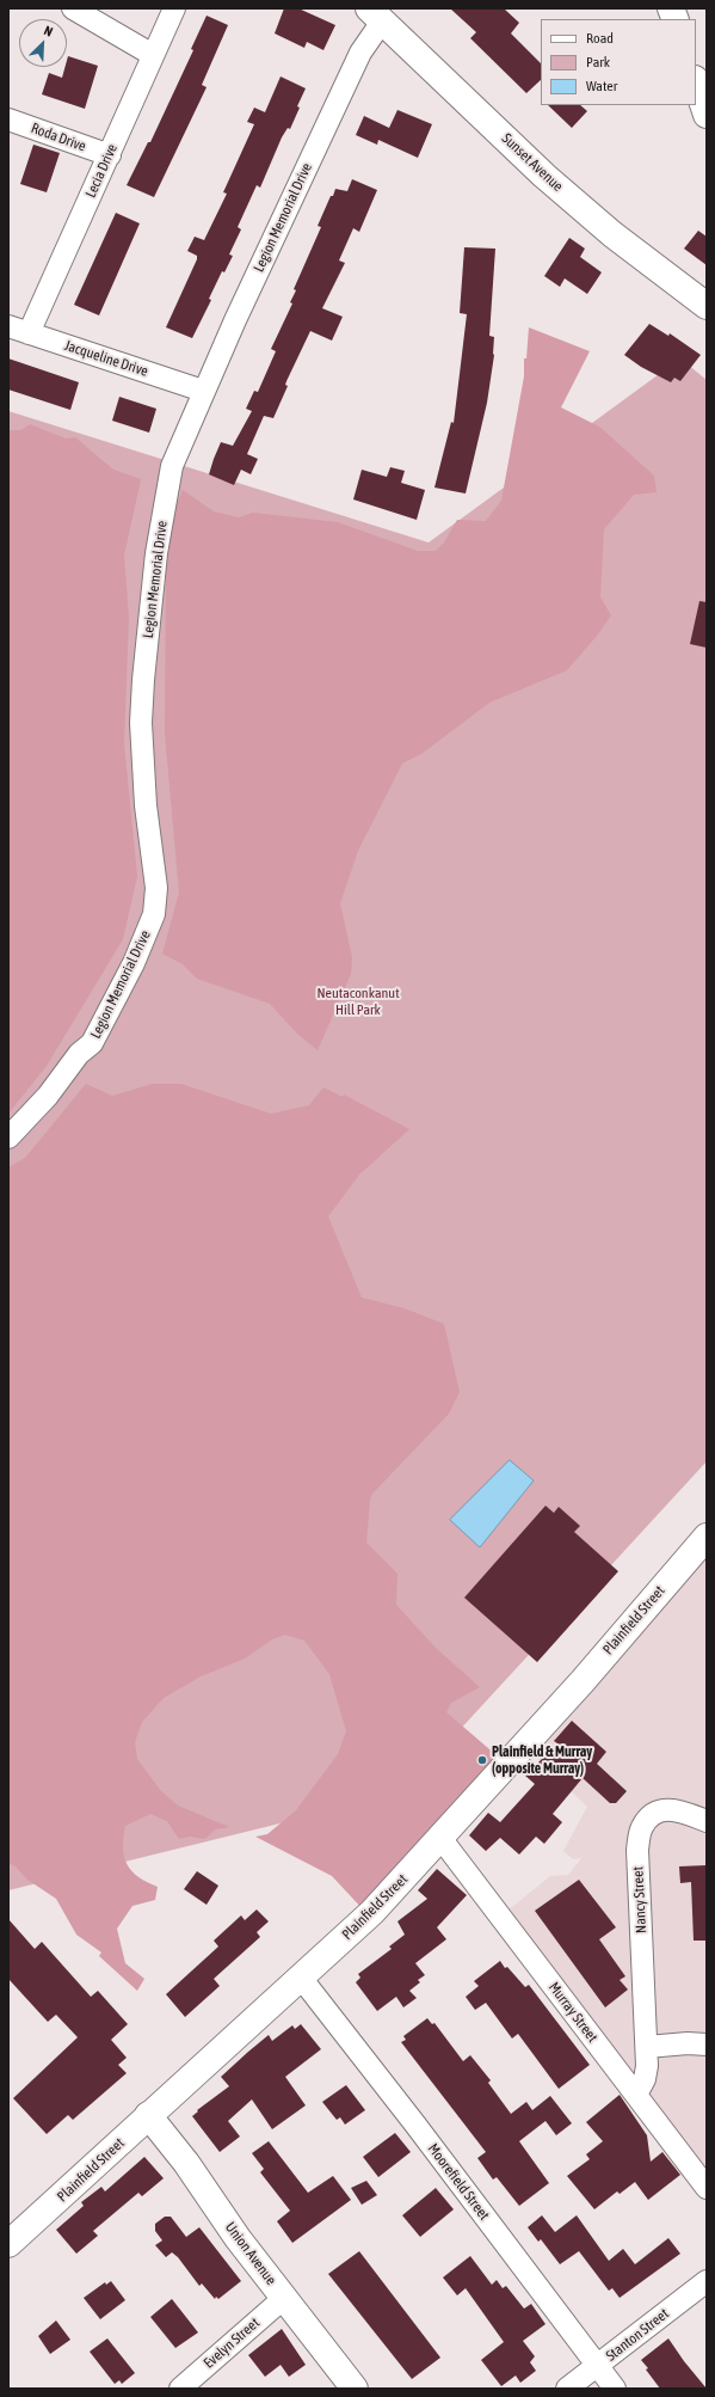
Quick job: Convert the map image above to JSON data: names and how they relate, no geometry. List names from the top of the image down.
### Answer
{
  "streets": {
    "main road": ["Sunset Avenue", "Plainfield Street", "Union Avenue"],
    "street": [
      "Roda Drive",
      "Lecia Drive",
      "Legion Memorial Drive",
      "Jacqueline Drive",
      "Nancy Street",
      "Murray Street",
      "Moorefield Street",
      "Stanton Street",
      "Evelyn Street"
    ]
  },
  "crossings": [
    ["Roda Drive", "Lecia Drive"],
    ["Sunset Avenue", "Legion Memorial Drive"],
    ["Lecia Drive", "Jacqueline Drive"],
    ["Legion Memorial Drive", "Jacqueline Drive"],
    ["Plainfield Street", "Murray Street"],
    ["Plainfield Street", "Moorefield Street"],
    ["Plainfield Street", "Union Avenue"],
    ["Nancy Street", "Murray Street"],
    ["Moorefield Street", "Stanton Street"],
    ["Union Avenue", "Evelyn Street"]
  ],
  "parks": ["Neutaconkanut Hill Park"],
  "places": ["Plainfield & Murray (opposite Murray)"],
  "legend": ["Road", "Park", "Water"],
  "north": "top right"
}
